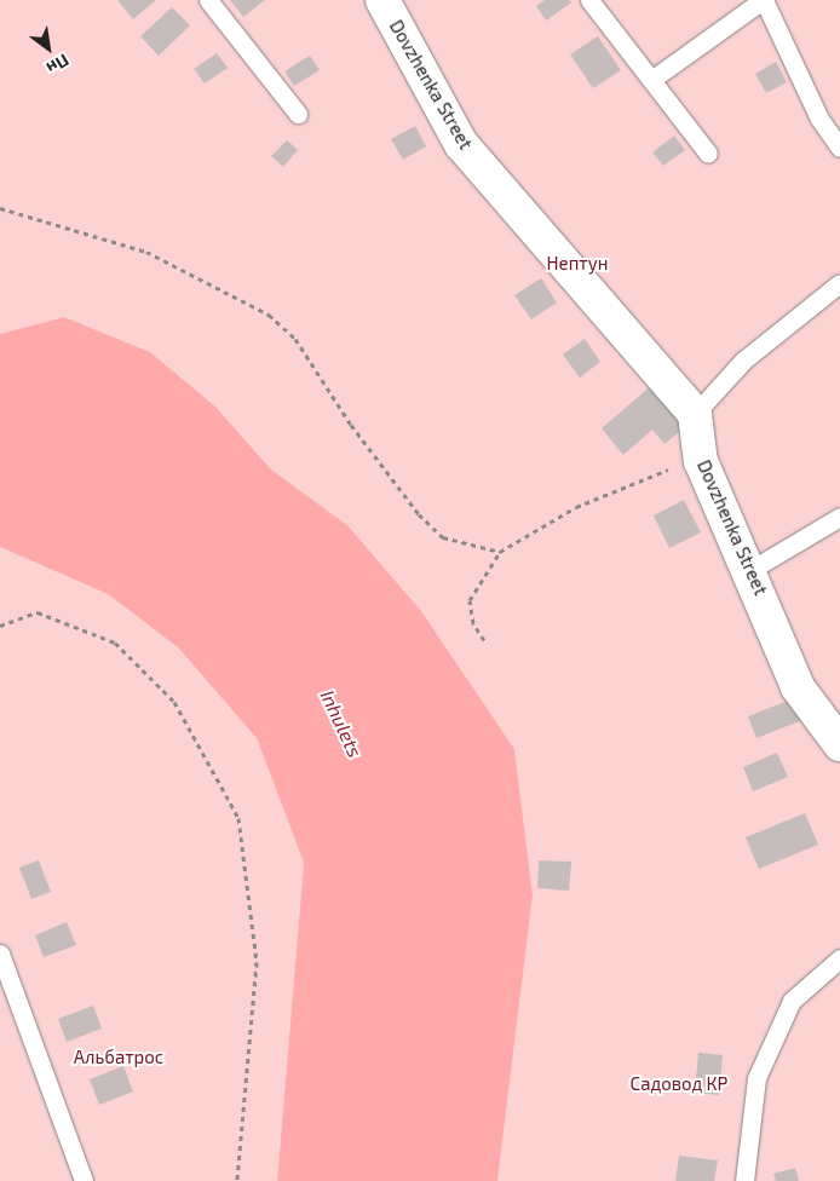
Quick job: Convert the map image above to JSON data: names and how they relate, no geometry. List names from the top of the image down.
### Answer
{
  "streets": {
    "street": ["Dovzhenka Street"]
  },
  "water": ["Inhulets"],
  "parks": ["Нептун", "Альбатрос", "Садовод КР"],
  "north": "bottom right"
}
